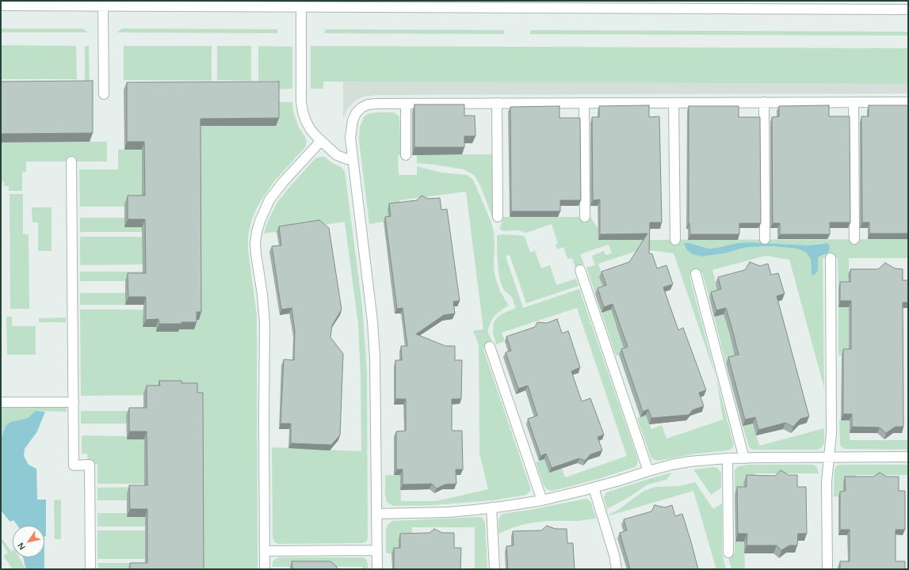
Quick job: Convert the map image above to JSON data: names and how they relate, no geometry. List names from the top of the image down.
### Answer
{
  "north": "bottom left"
}
